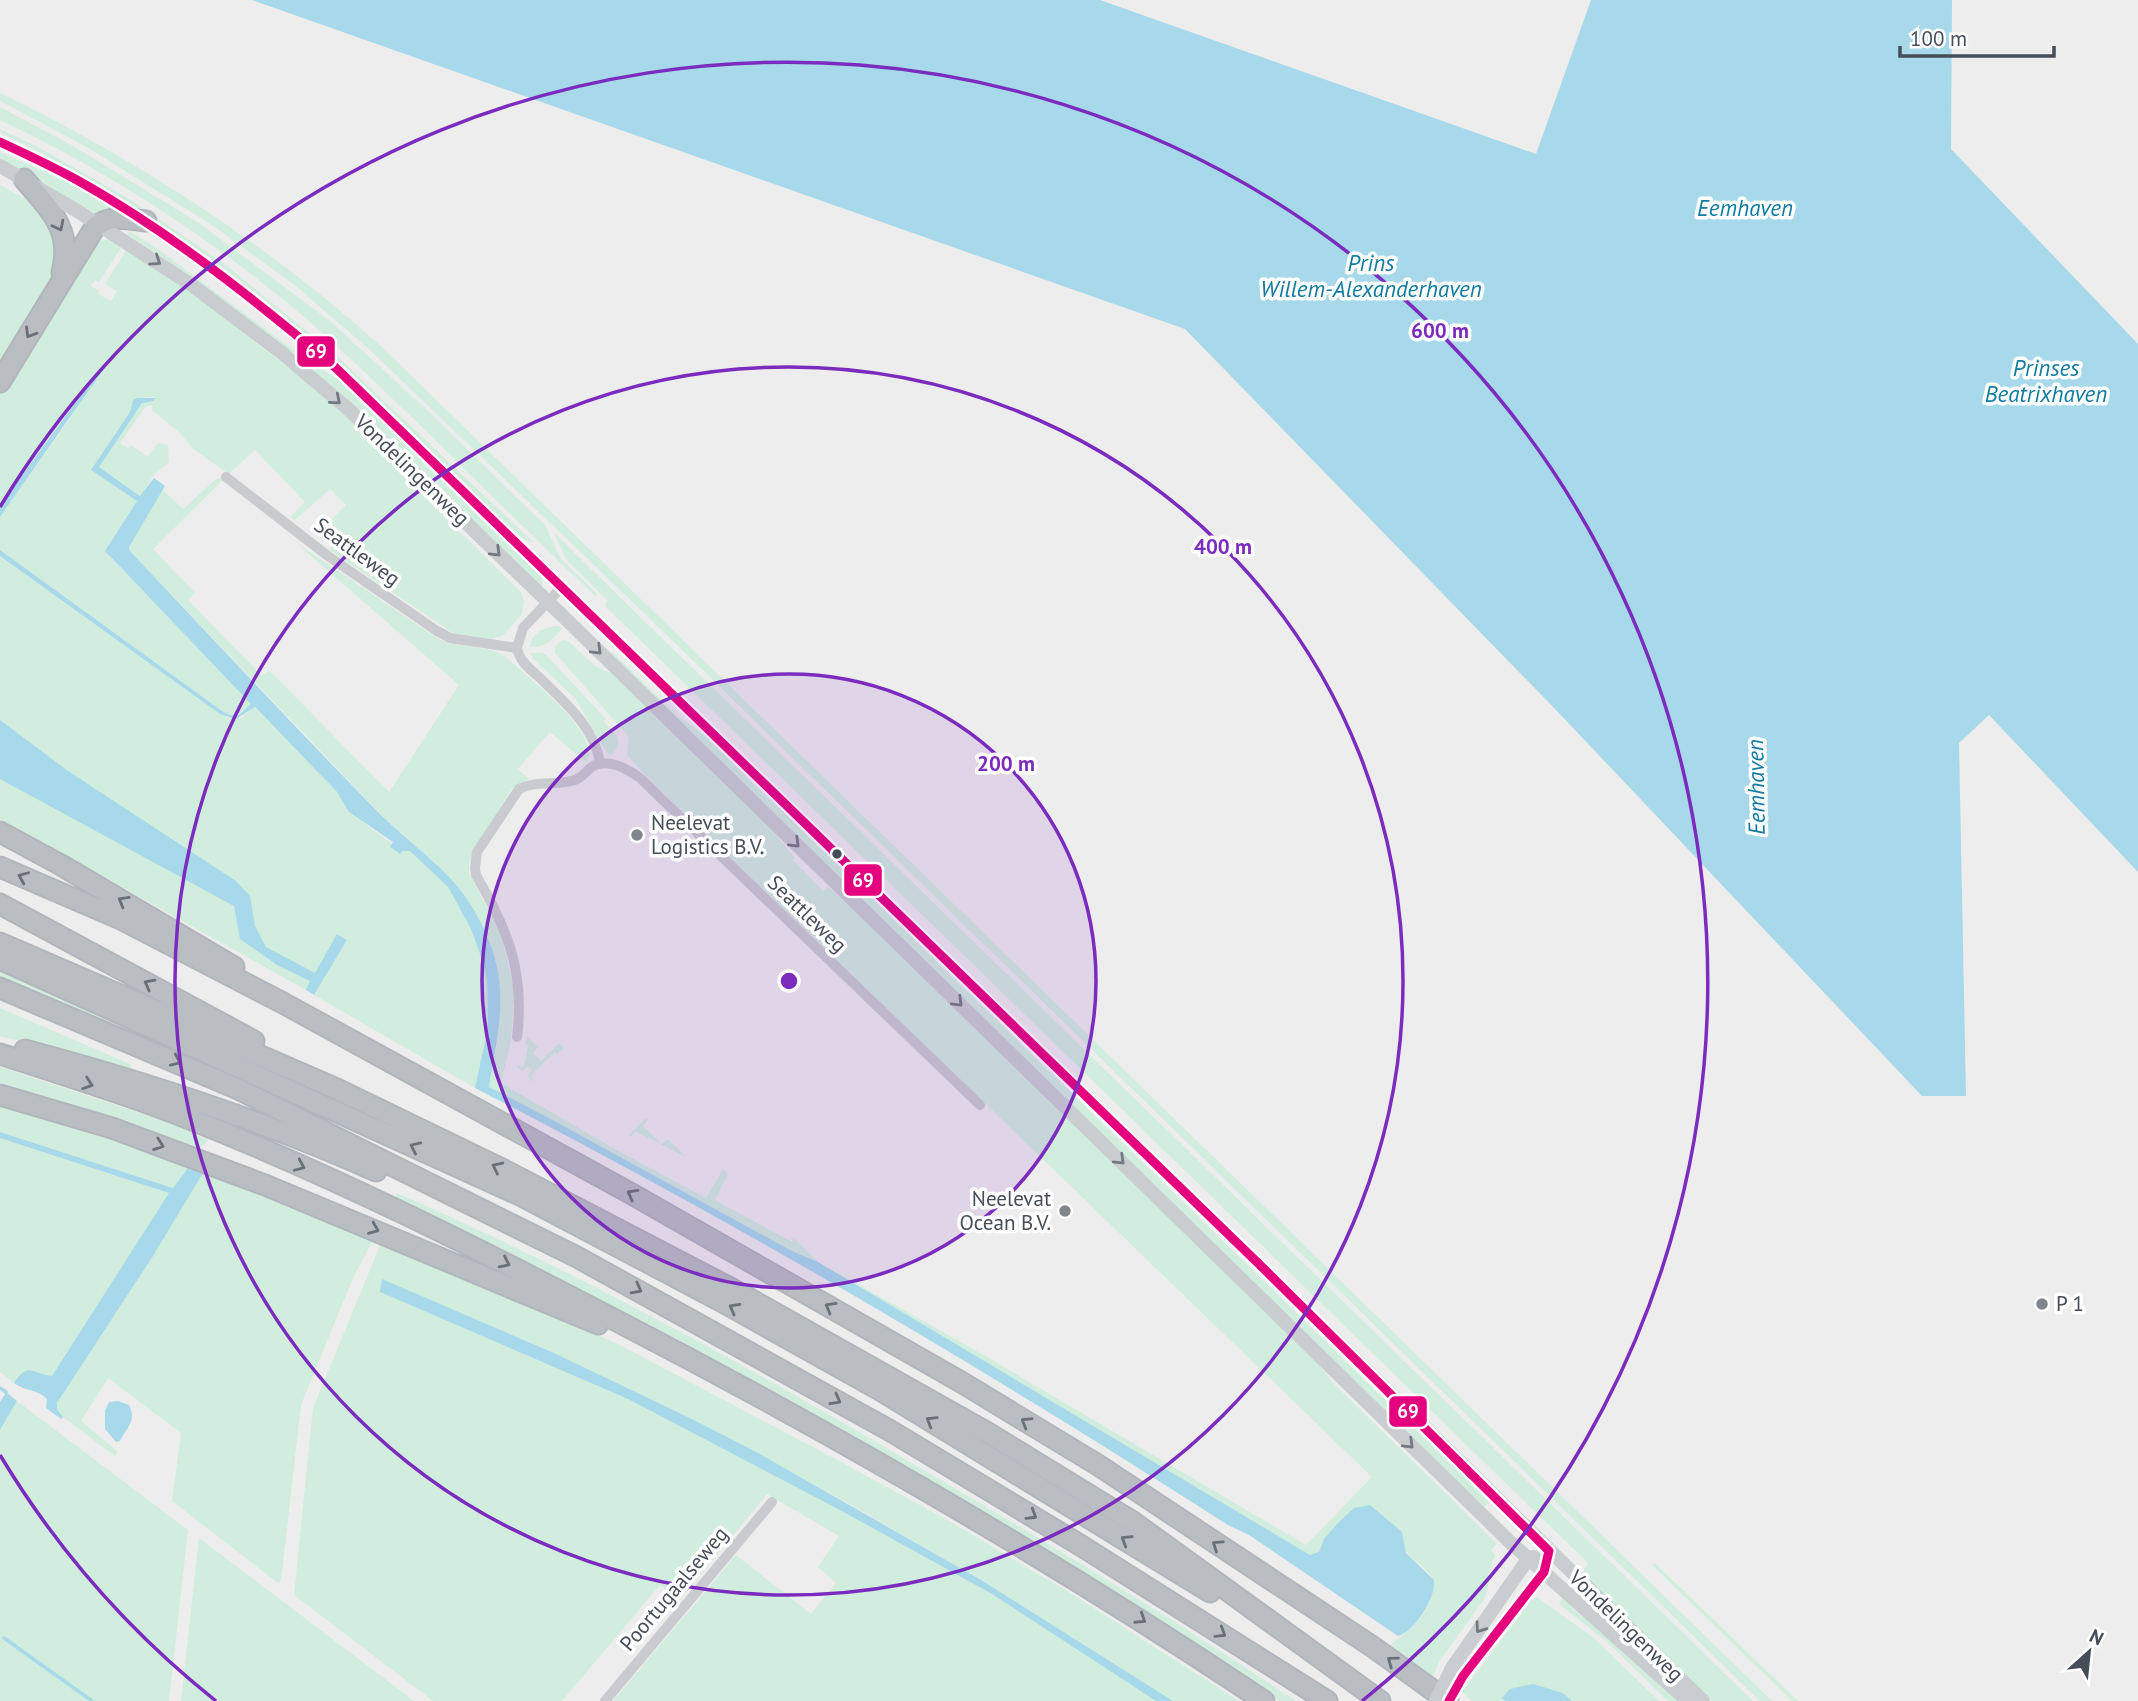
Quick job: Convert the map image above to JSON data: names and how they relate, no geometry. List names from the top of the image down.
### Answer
{
  "streets": {
    "main road": ["Vondelingenweg"],
    "street": ["Seattleweg", "Poortugaalseweg"]
  },
  "water": ["Eemhaven", "Prins Willem-Alexanderhaven", "Prinses Beatrixhaven"],
  "places": ["Neelevat Logistics B.V.", "Neelevat Ocean B.V.", "P 1"],
  "lines": ["transit line 69"],
  "scale_bar": "100 m",
  "north": "top right",
  "rings": ["600 m", "400 m", "200 m"]
}
